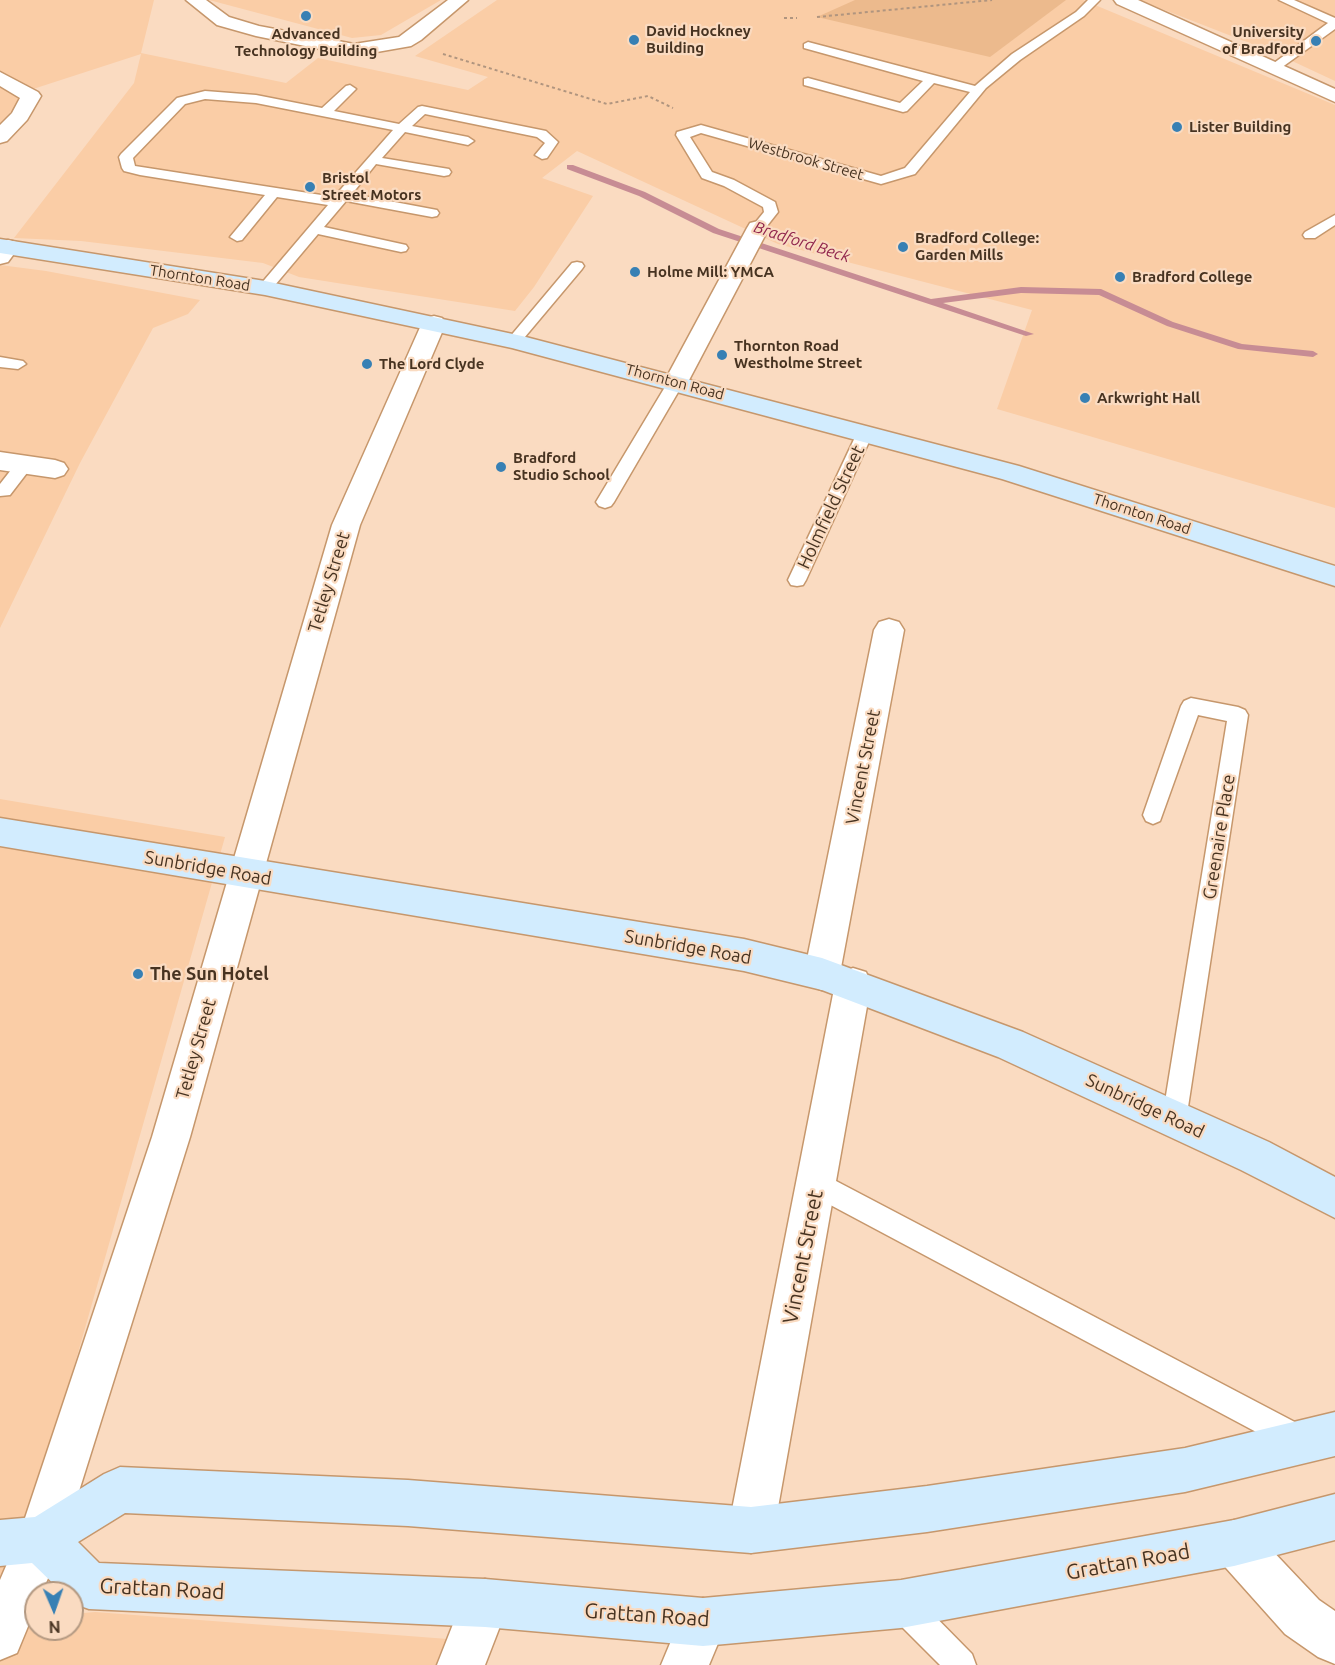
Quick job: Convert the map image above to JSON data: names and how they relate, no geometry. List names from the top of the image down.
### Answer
{
  "streets": {
    "street": [
      "Thornton Road",
      "Tetley Street",
      "Vincent Street",
      "Sunbridge Road",
      "Grattan Road"
    ],
    "lane": ["Westbrook Street", "Holmfield Street", "Greenaire Place"]
  },
  "crossings": [
    ["Thornton Road", "Holmfield Street"],
    ["Thornton Road", "Tetley Street"],
    ["Tetley Street", "Sunbridge Road"],
    ["Tetley Street", "Grattan Road"],
    ["Vincent Street", "Sunbridge Road"],
    ["Greenaire Place", "Sunbridge Road"]
  ],
  "water": ["Bradford Beck"],
  "places": [
    "Advanced Technology Building",
    "David Hockney Building",
    "University of Bradford",
    "Lister Building",
    "Bristol Street Motors",
    "Bradford College: Garden Mills",
    "Holme Mill: YMCA",
    "Bradford College",
    "Thornton Road Westholme Street",
    "The Lord Clyde",
    "Arkwright Hall",
    "Bradford Studio School",
    "The Sun Hotel"
  ],
  "north": "bottom"
}
